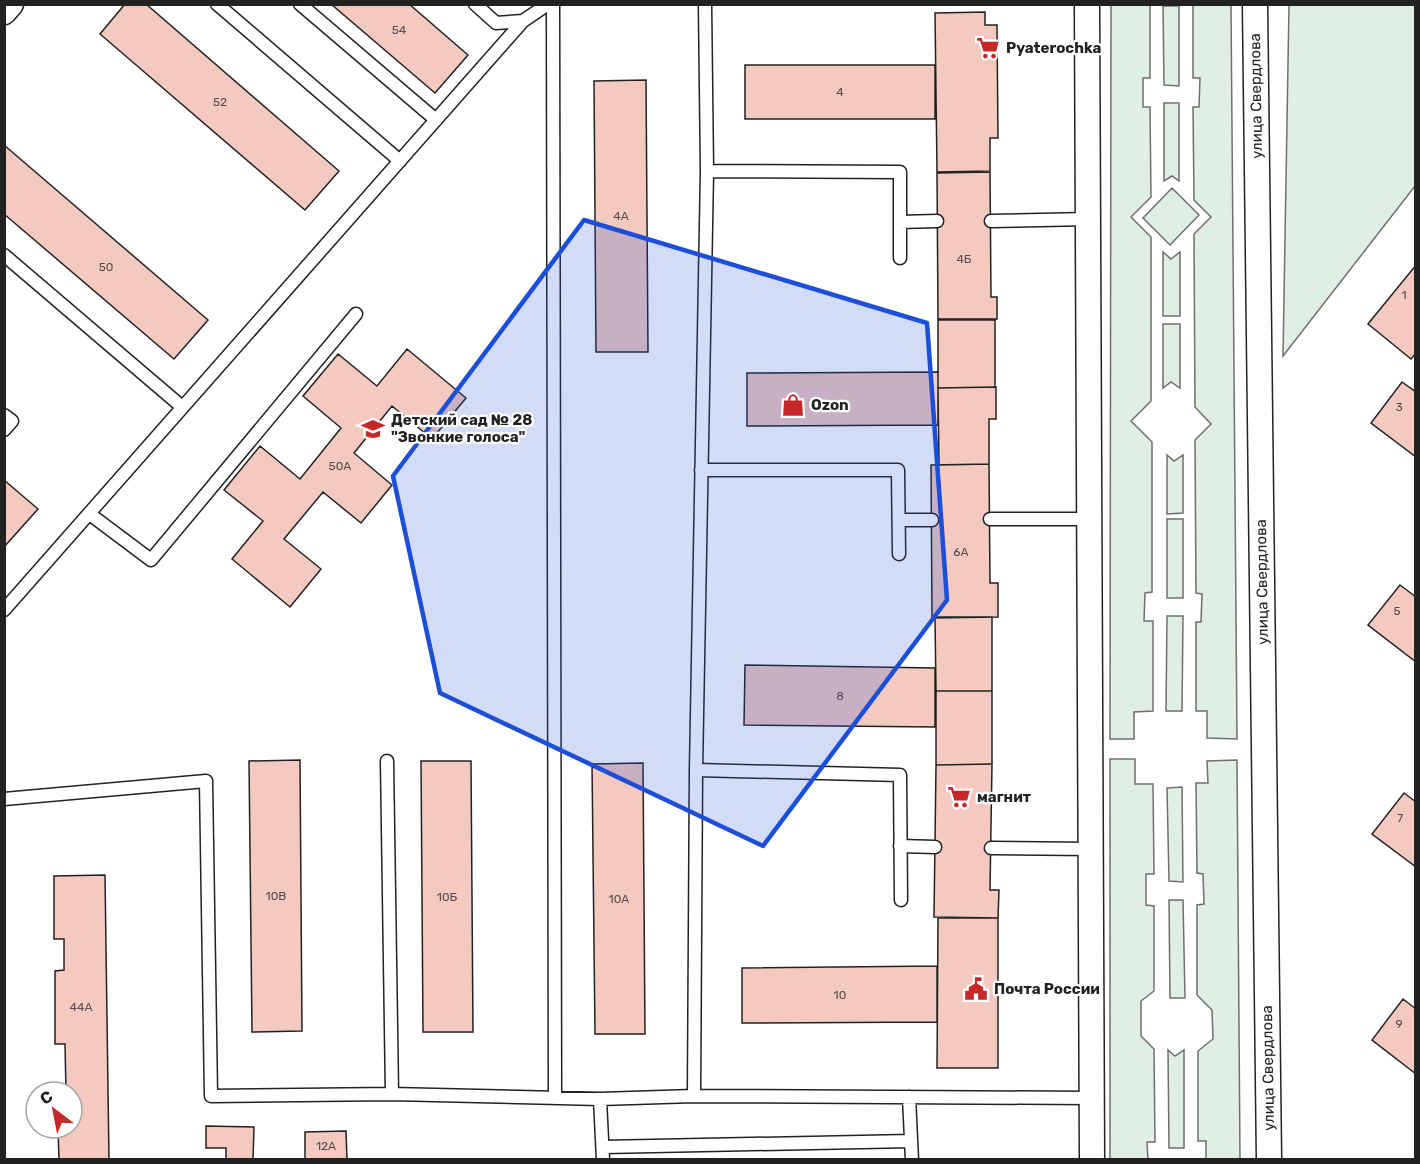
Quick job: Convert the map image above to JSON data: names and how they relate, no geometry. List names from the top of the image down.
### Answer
{
  "streets": {
    "street": ["улица Свердлова"]
  },
  "places": {
    "supermarket": ["Pyaterochka", "магнит"],
    "shop": ["Ozon"],
    "school or university": ["Детский сад № 28 \"Звонкие голоса\""],
    "public building": ["Почта России"]
  },
  "house_numbers": [
    "54",
    "4",
    "52",
    "4А",
    "4Б",
    "50",
    "1",
    "3",
    "50А",
    "6А",
    "5",
    "8",
    "7",
    "10В",
    "10Б",
    "10А",
    "10",
    "44А",
    "9",
    "12А"
  ],
  "north": "top left"
}
